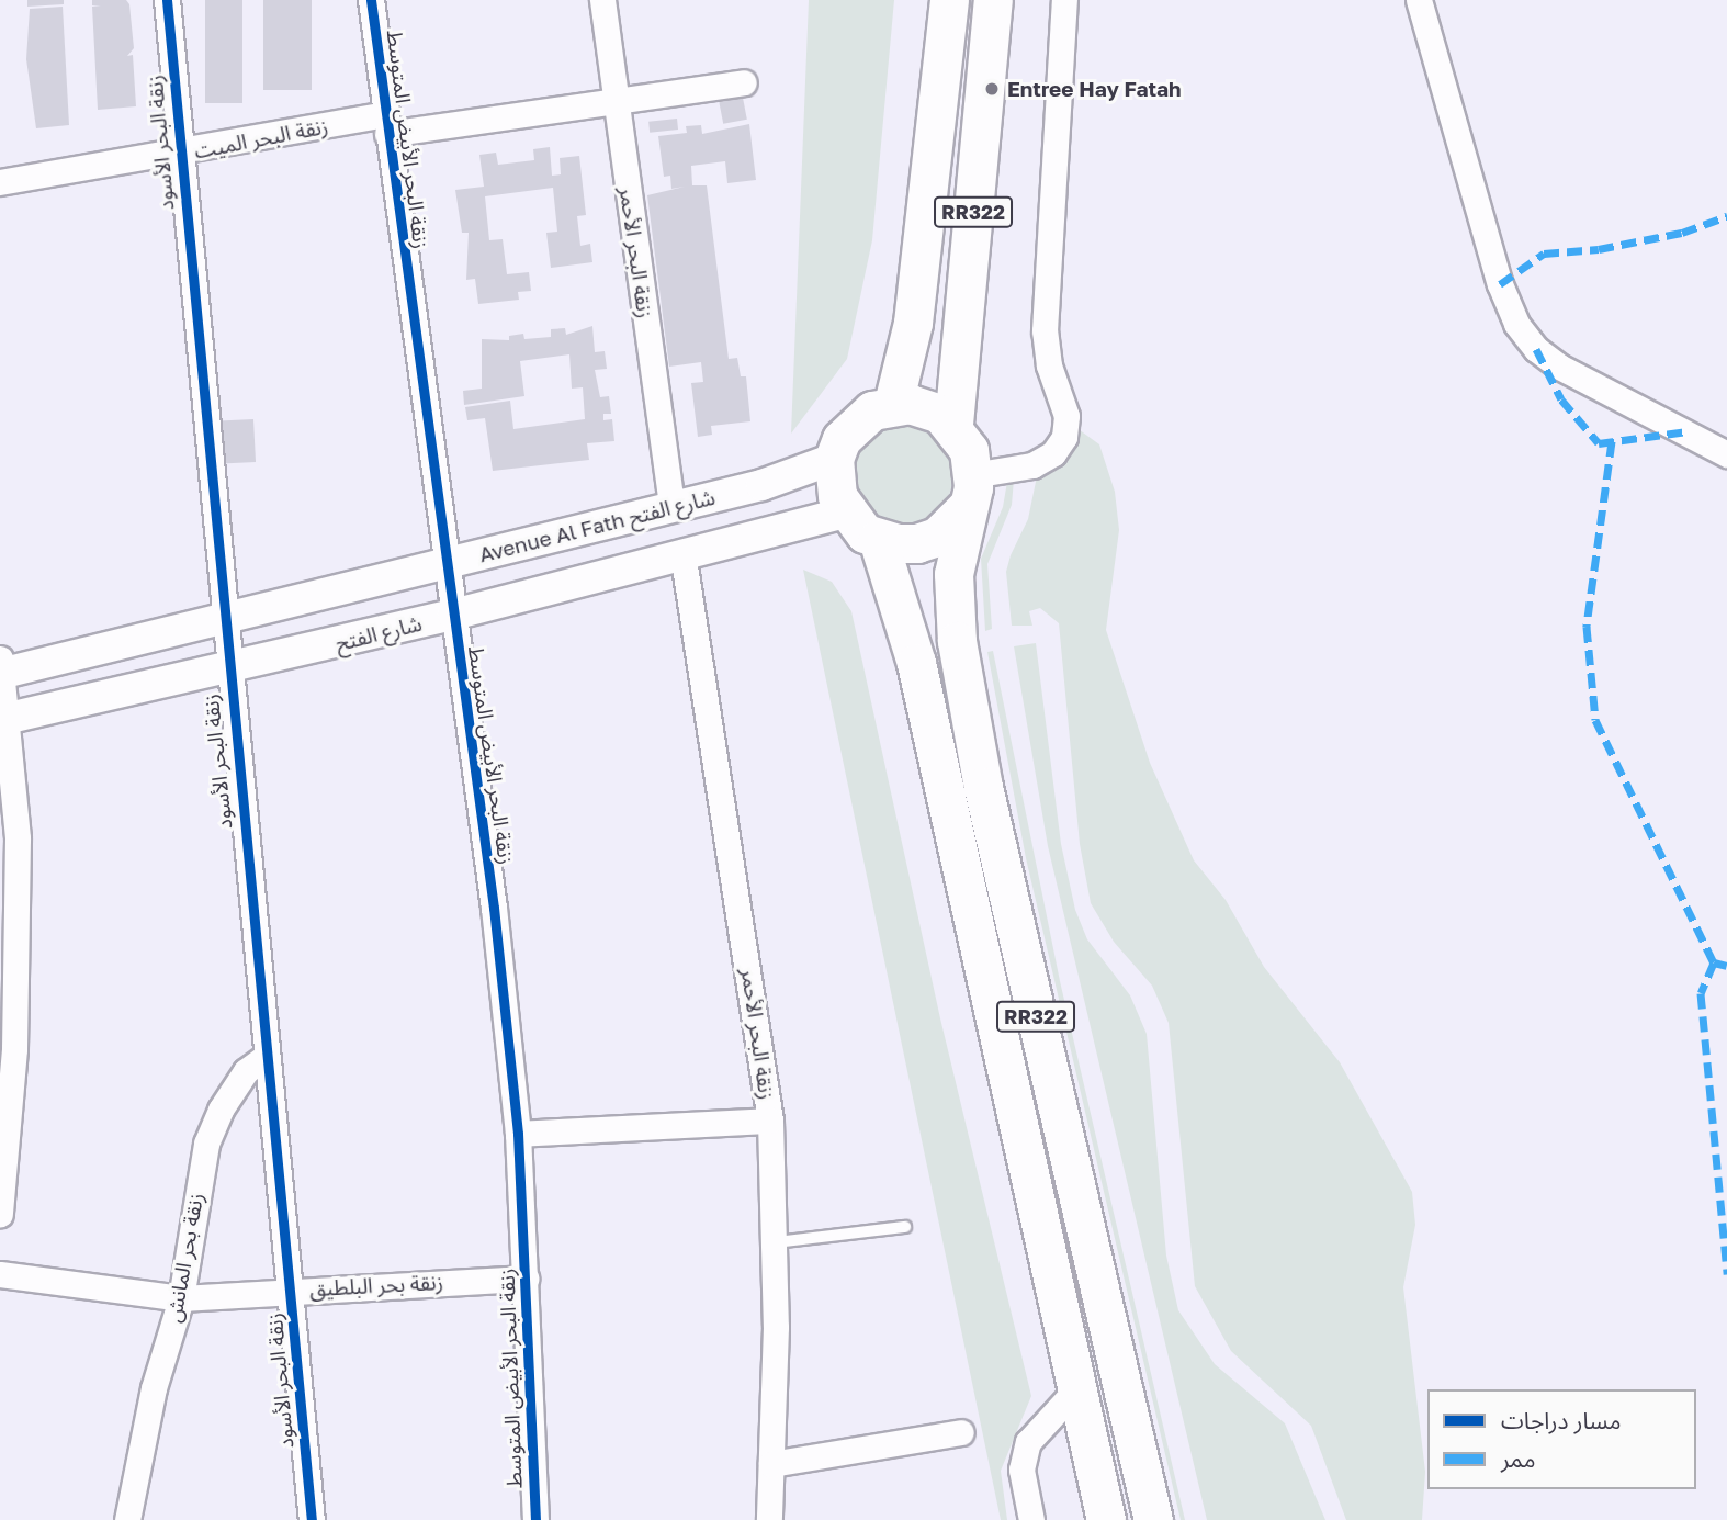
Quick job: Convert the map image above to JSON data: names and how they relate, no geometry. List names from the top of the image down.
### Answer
{
  "streets": {
    "main road": ["RR322"],
    "street": [
      "زنقة البحر الميت",
      "زنقة البحر الأبيض المتوسط",
      "زنقة البحر الأسود",
      "زنقة البحر الأحمر",
      "Avenue Al Fath شارع الفتح",
      "شارع الفتح",
      "زنقة بحر المانش",
      "زنقة بحر البلطيق"
    ]
  },
  "crossings": [
    ["زنقة البحر الميت", "زنقة البحر الأبيض المتوسط"],
    ["زنقة البحر الميت", "زنقة البحر الأسود"],
    ["زنقة البحر الميت", "زنقة البحر الأحمر"],
    ["زنقة البحر الأبيض المتوسط", "Avenue Al Fath شارع الفتح"],
    ["زنقة البحر الأبيض المتوسط", "شارع الفتح"],
    ["زنقة البحر الأبيض المتوسط", "زنقة بحر البلطيق"],
    ["زنقة البحر الأسود", "Avenue Al Fath شارع الفتح"],
    ["زنقة البحر الأسود", "شارع الفتح"],
    ["زنقة البحر الأسود", "زنقة بحر المانش"],
    ["زنقة البحر الأسود", "زنقة بحر البلطيق"],
    ["RR322", "Avenue Al Fath شارع الفتح"],
    ["RR322", "شارع الفتح"],
    ["زنقة البحر الأحمر", "Avenue Al Fath شارع الفتح"],
    ["زنقة البحر الأحمر", "شارع الفتح"],
    ["Avenue Al Fath شارع الفتح", "شارع الفتح"],
    ["زنقة بحر المانش", "زنقة بحر البلطيق"]
  ],
  "places": ["Entree Hay Fatah"],
  "legend": ["مسار دراجات", "ممر"]
}
